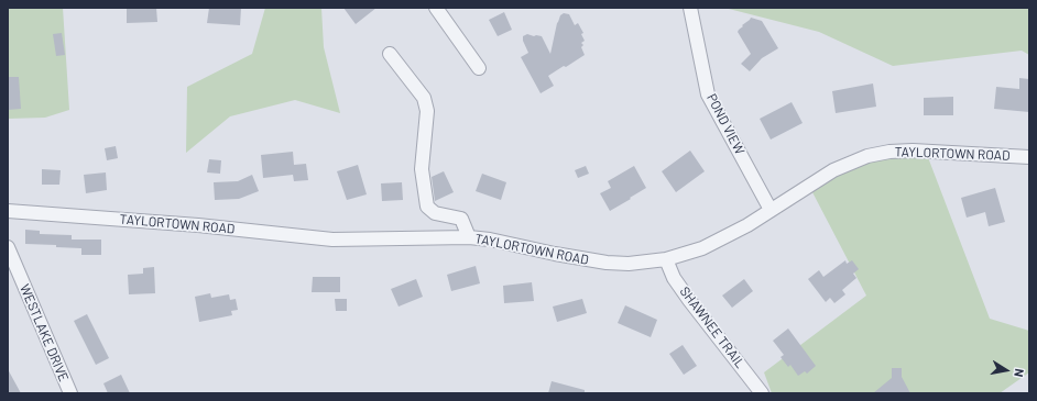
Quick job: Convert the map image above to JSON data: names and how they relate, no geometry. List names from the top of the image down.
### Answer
{
  "streets": {
    "street": [
      "POND VIEW",
      "TAYLORTOWN ROAD",
      "SHAWNEE TRAIL",
      "WESTLAKE DRIVE"
    ]
  },
  "crossings": [
    ["POND VIEW", "TAYLORTOWN ROAD"],
    ["TAYLORTOWN ROAD", "SHAWNEE TRAIL"]
  ],
  "north": "right"
}
